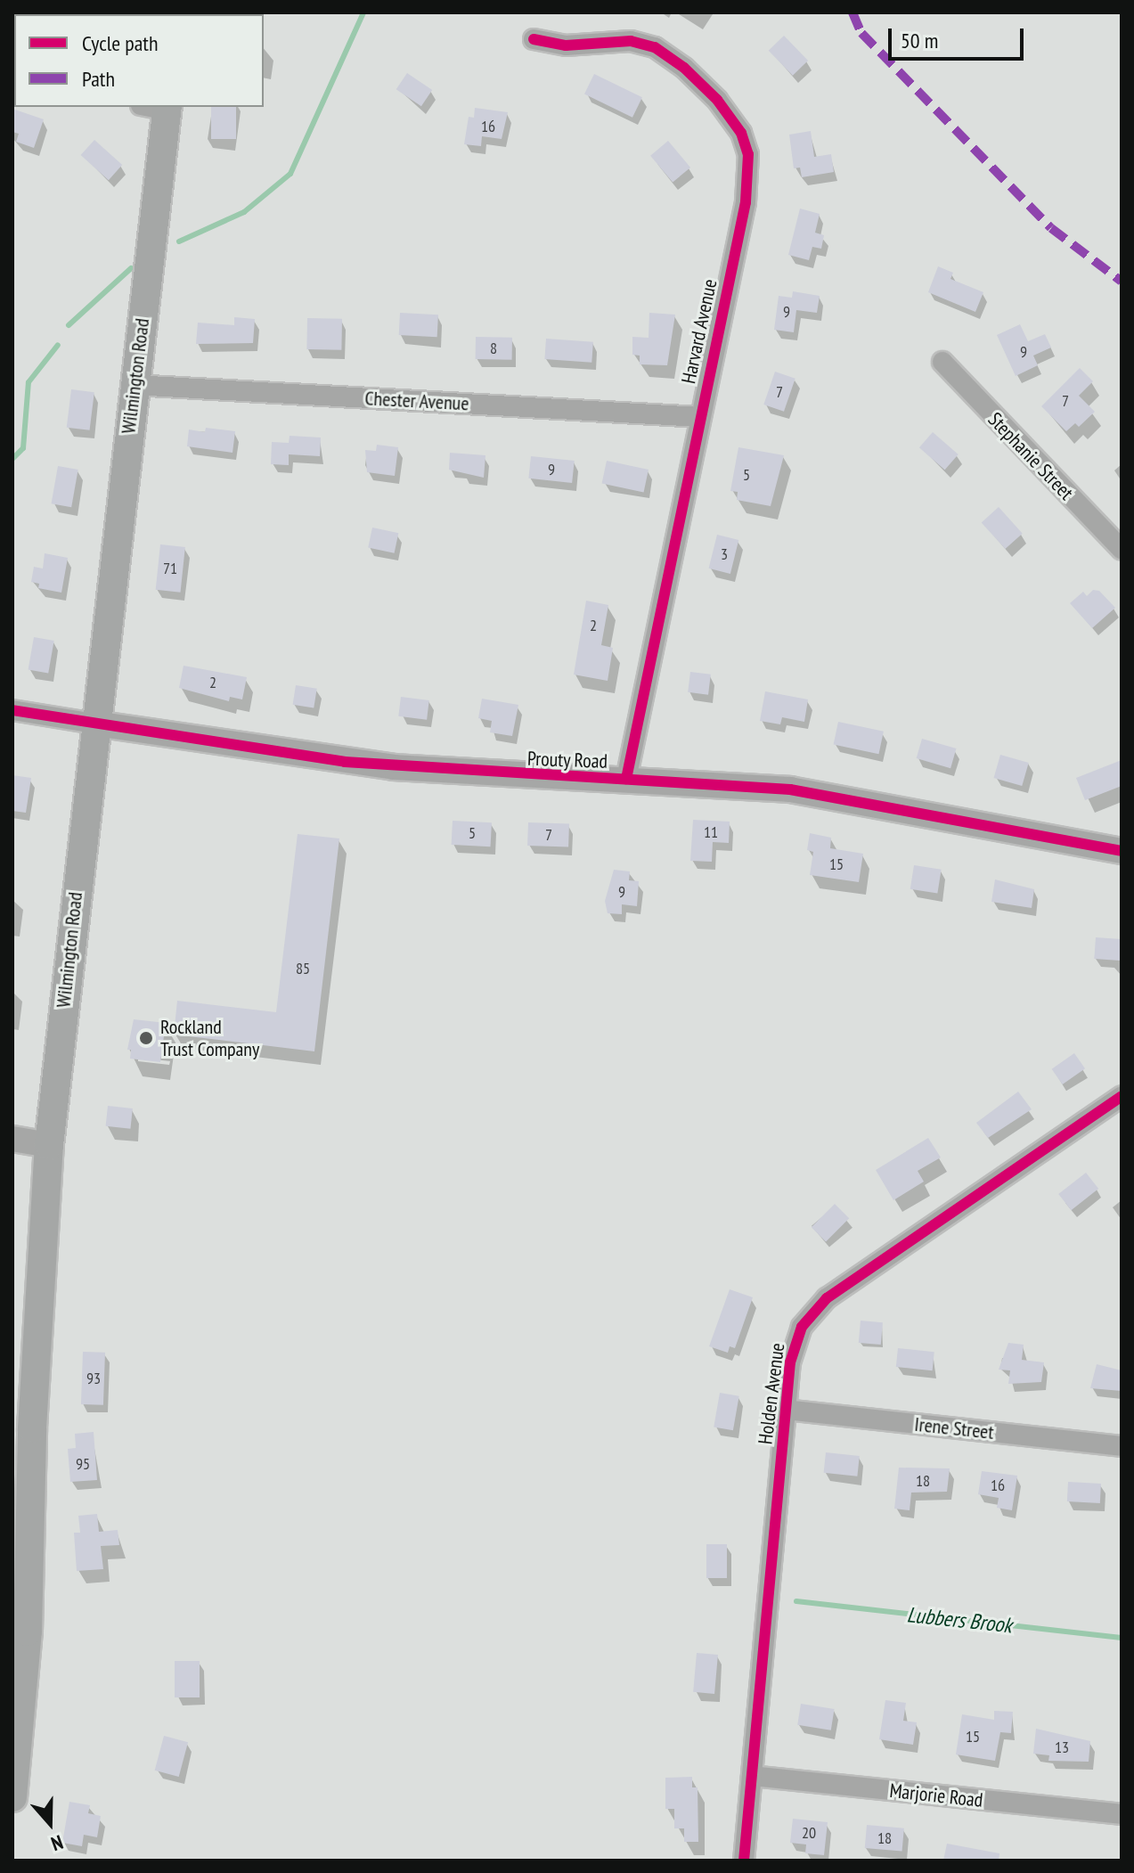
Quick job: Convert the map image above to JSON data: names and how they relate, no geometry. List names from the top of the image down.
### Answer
{
  "streets": {
    "main road": ["Wilmington Road"],
    "street": [
      "Harvard Avenue",
      "Chester Avenue",
      "Stephanie Street",
      "Prouty Road",
      "Holden Avenue",
      "Irene Street",
      "Marjorie Road"
    ]
  },
  "crossings": [
    ["Harvard Avenue", "Chester Avenue"],
    ["Harvard Avenue", "Prouty Road"],
    ["Wilmington Road", "Chester Avenue"],
    ["Wilmington Road", "Prouty Road"],
    ["Holden Avenue", "Irene Street"],
    ["Holden Avenue", "Marjorie Road"]
  ],
  "water": ["Lubbers Brook"],
  "places": ["Rockland Trust Company"],
  "house_numbers": [
    "16",
    "9",
    "8",
    "9",
    "7",
    "7",
    "9",
    "5",
    "3",
    "71",
    "2",
    "2",
    "11",
    "5",
    "7",
    "15",
    "9",
    "85",
    "93",
    "95",
    "18",
    "16",
    "15",
    "13",
    "20",
    "18"
  ],
  "legend": ["Cycle path", "Path"],
  "scale_bar": "50 m",
  "north": "bottom"
}
